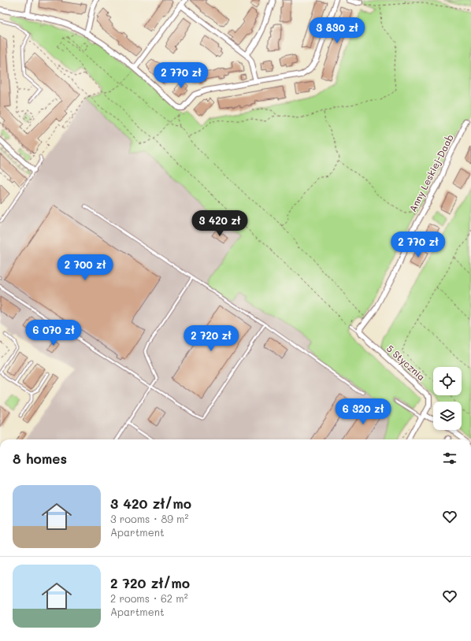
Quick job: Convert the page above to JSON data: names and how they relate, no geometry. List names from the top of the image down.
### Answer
{
  "streets": {
    "street": ["Anny Leskiej-Daab", "5 Stycznia"]
  },
  "crossings": [
    ["Anny Leskiej-Daab", "5 Stycznia"]
  ],
  "page": {
    "price": [
      "3 830 zł",
      "2 770 zł",
      "3 420 zł",
      "2 770 zł",
      "2 700 zł",
      "6 070 zł",
      "2 720 zł",
      "6 320 zł"
    ],
    "heading": "8 homes",
    "list": [
      {
        "name": "3 420 zł/mo",
        "note": "3 rooms · 89 m² · Apartment"
      },
      {
        "name": "2 720 zł/mo",
        "note": "2 rooms · 62 m² · Apartment"
      }
    ]
  }
}
